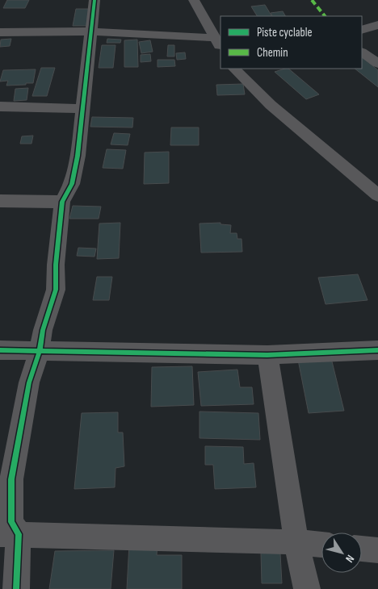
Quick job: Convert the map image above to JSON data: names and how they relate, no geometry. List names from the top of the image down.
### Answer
{
  "legend": ["Piste cyclable", "Chemin"],
  "north": "bottom right"
}
